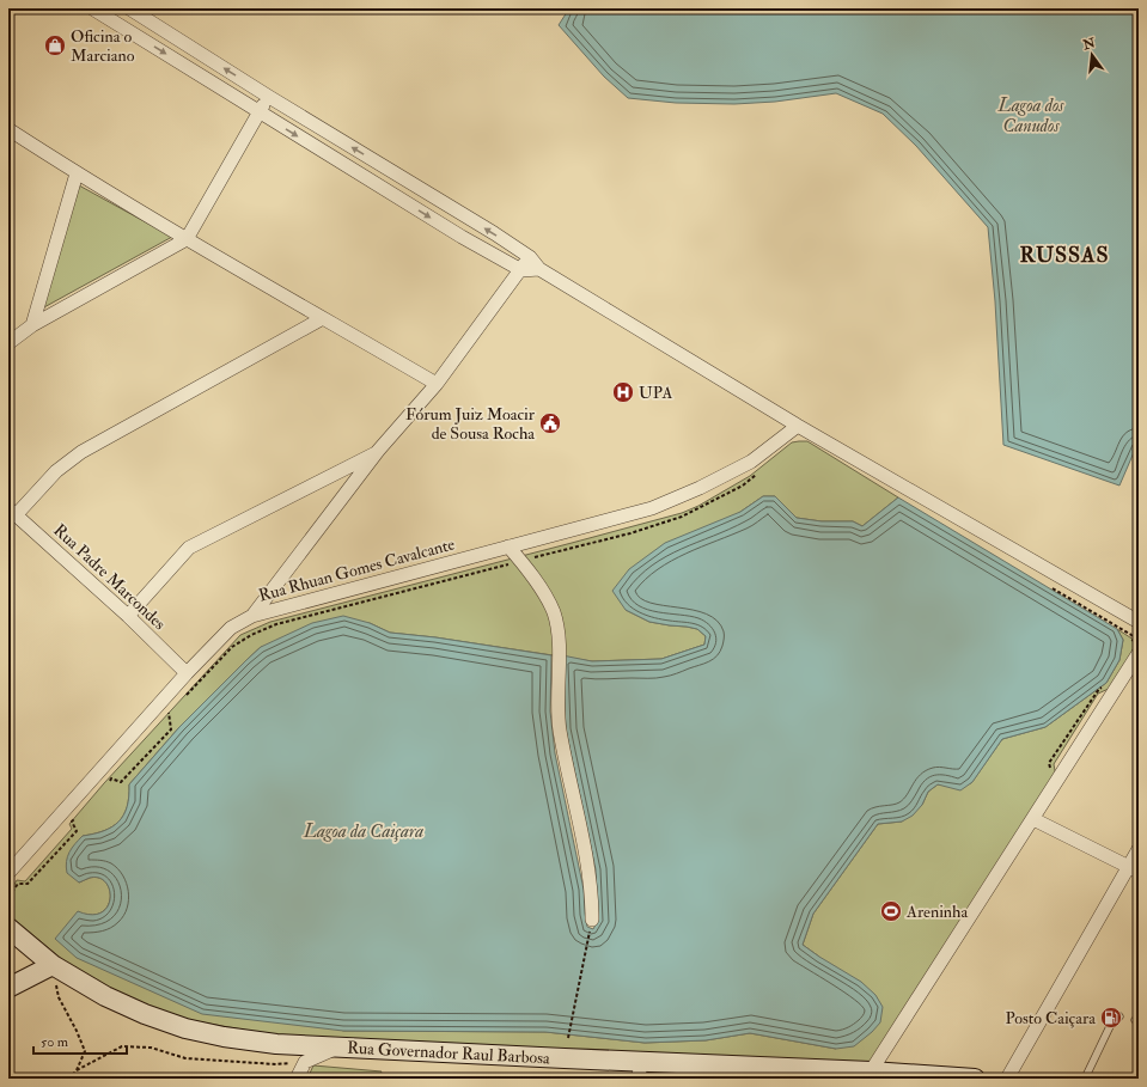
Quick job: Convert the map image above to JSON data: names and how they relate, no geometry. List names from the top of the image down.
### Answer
{
  "streets": {
    "street": ["Rua Rhuan Gomes Cavalcante", "Rua Padre Marcondes", "Rua Governador Raul Barbosa"]
  },
  "crossings": [
    ["Rua Rhuan Gomes Cavalcante", "Rua Padre Marcondes"]
  ],
  "districts": ["RUSSAS"],
  "water": ["Lagoa dos Canudos", "Lagoa da Caiçara"],
  "places": {
    "shop": ["Oficina o Marciano"],
    "hospital": ["UPA"],
    "public building": ["Fórum Juiz Moacir de Sousa Rocha"],
    "sports": ["Areninha"],
    "fuel station": ["Posto Caiçara"]
  },
  "scale_bar": "50 m",
  "north": "top"
}
